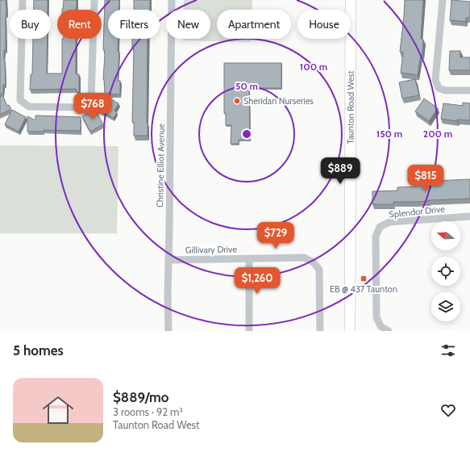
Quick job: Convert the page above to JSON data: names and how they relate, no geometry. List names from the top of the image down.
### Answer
{
  "streets": {
    "main road": ["Taunton Road West"],
    "street": ["Christine Elliot Avenue", "Splendor Drive", "Gillivary Drive"]
  },
  "crossings": [
    ["Christine Elliot Avenue", "Gillivary Drive"]
  ],
  "places": {
    "other": ["Sheridan Nurseries"],
    "transit": ["EB @ 437 Taunton"]
  },
  "north": "left",
  "page": {
    "chip": [
      "Buy",
      "Rent",
      "Filters",
      "New",
      "Apartment",
      "House"
    ],
    "price": [
      "$768",
      "$889",
      "$815",
      "$729",
      "$1,260"
    ],
    "heading": "5 homes",
    "list": [
      {
        "name": "$889/mo",
        "note": "3 rooms · 92 m² · Taunton Road West"
      }
    ]
  },
  "rings": [
    "100 m",
    "50 m",
    "150 m",
    "200 m"
  ]
}
